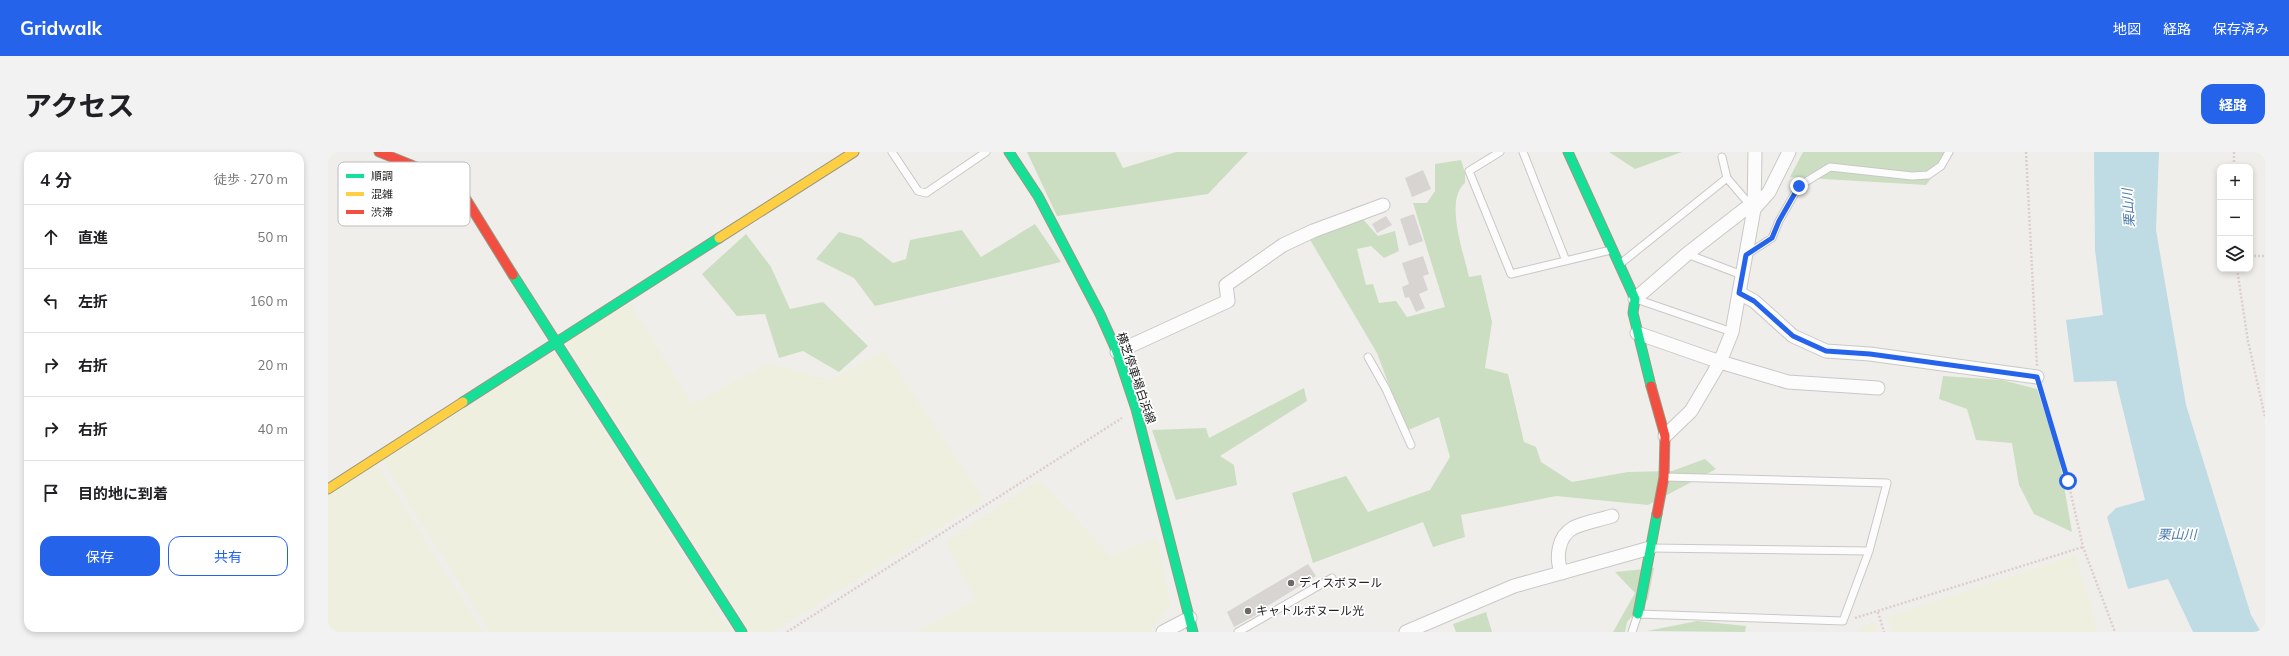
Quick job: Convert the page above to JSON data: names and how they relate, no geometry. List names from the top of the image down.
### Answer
{
  "streets": {
    "street": ["横芝停車場白浜線"]
  },
  "water": ["栗山川"],
  "places": ["ディスボヌール", "キャトルボヌール光"],
  "legend": ["順調", "混雑", "渋滞"],
  "page": {
    "header": "Gridwalk",
    "nav": ["地図", "経路", "保存済み"],
    "title": "アクセス",
    "buttons": [
      "経路",
      ["保存", "共有"]
    ],
    "heading": ["4 分", "徒歩 · 270 m"],
    "map_buttons": ["+", "−"],
    "list": [
      ["直進", "50 m"],
      ["左折", "160 m"],
      ["右折", "20 m"],
      ["右折", "40 m"],
      "目的地に到着"
    ]
  }
}
